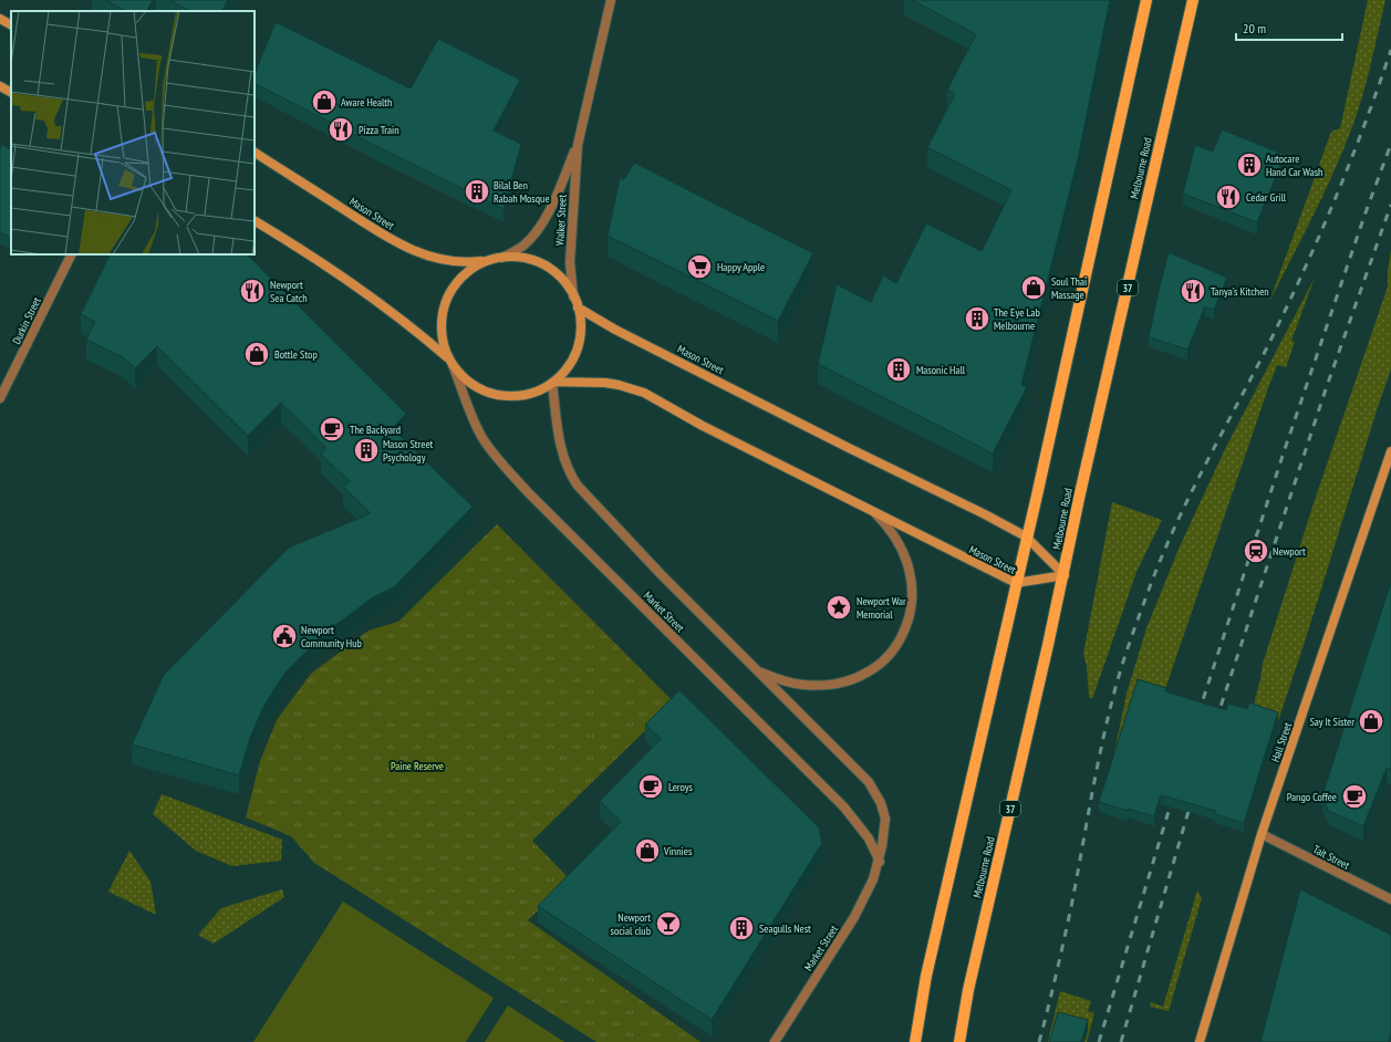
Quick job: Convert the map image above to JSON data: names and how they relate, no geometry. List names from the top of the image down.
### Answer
{
  "streets": {
    "main road": ["Melbourne Road", "37"],
    "street": [
      "Mason Street",
      "Walker Street",
      "Durkin Street",
      "Market Street",
      "Hall Street",
      "Tait Street"
    ]
  },
  "crossings": [
    ["Melbourne Road", "Mason Street"],
    ["Mason Street", "Walker Street"],
    ["Mason Street", "Market Street"],
    ["Walker Street", "Market Street"],
    ["Hall Street", "Tait Street"]
  ],
  "parks": ["Paine Reserve"],
  "places": {
    "shop": [
      "Aware Health",
      "Soul Thai Massage",
      "Bottle Stop",
      "Say It Sister",
      "Vinnies"
    ],
    "restaurant": [
      "Pizza Train",
      "Cedar Grill",
      "Newport Sea Catch",
      "Tanya's Kitchen"
    ],
    "building": [
      "Autocare Hand Car Wash",
      "Bilal Ben Rabah Mosque",
      "The Eye Lab Melbourne",
      "Masonic Hall",
      "Mason Street Psychology",
      "Seagulls Nest"
    ],
    "supermarket": ["Happy Apple"],
    "cafe": ["The Backyard", "Leroys", "Pango Coffee"],
    "station": ["Newport"],
    "place": ["Newport War Memorial"],
    "public building": ["Newport Community Hub"],
    "bar": ["Newport social club"]
  },
  "scale_bar": "20 m"
}
